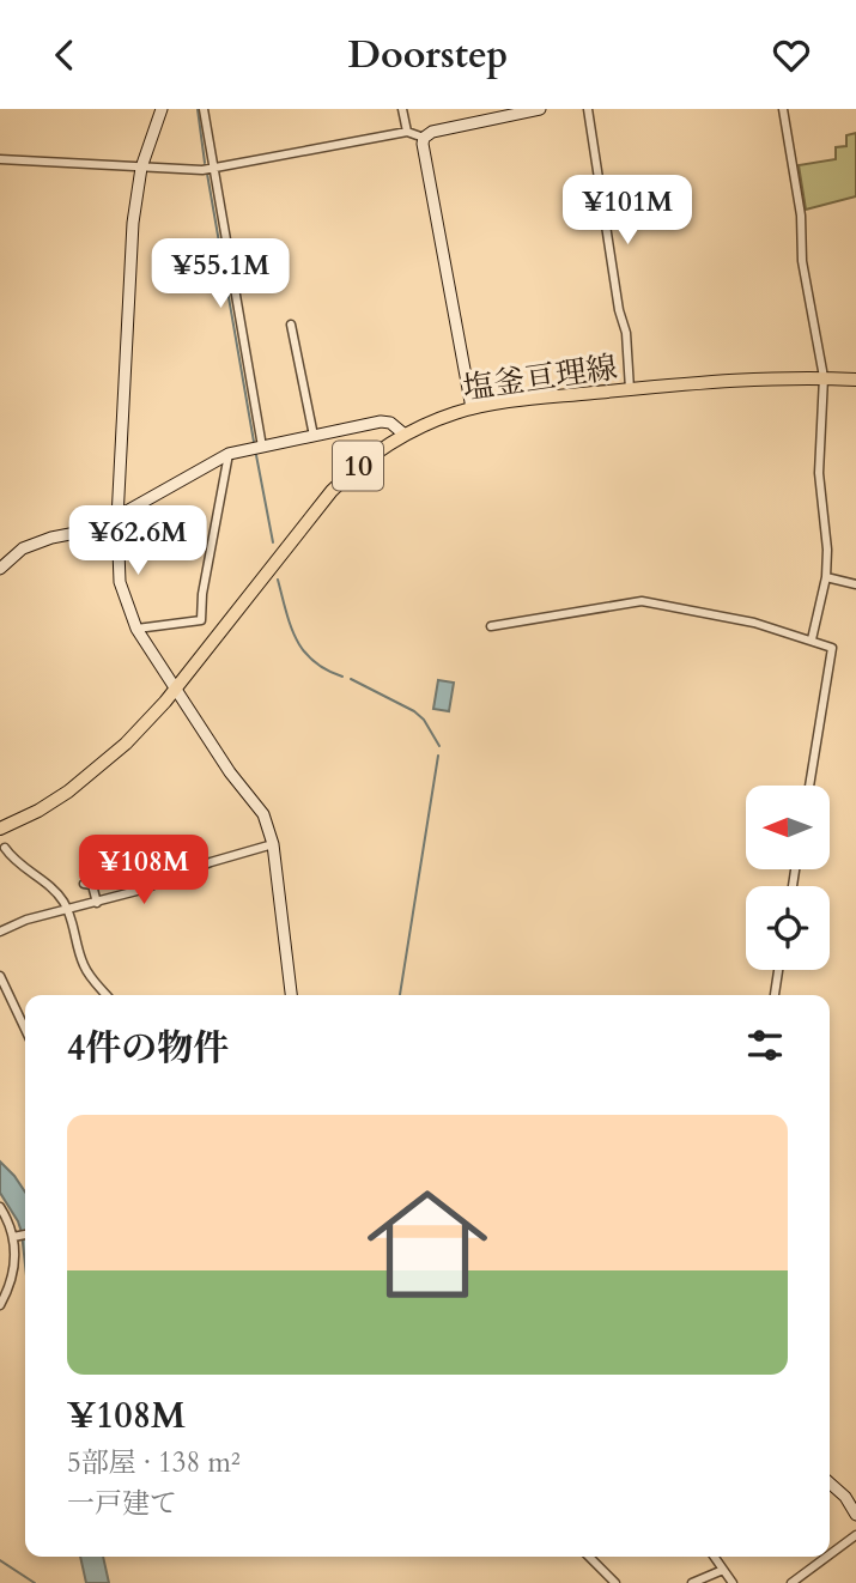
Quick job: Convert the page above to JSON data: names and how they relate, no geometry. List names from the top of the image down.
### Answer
{
  "streets": {
    "main road": ["塩釜亘理線", "10"]
  },
  "north": "left",
  "page": {
    "header": "Doorstep",
    "price": [
      "¥101M",
      "¥55.1M",
      "¥62.6M",
      "¥108M"
    ],
    "heading": "4件の物件",
    "list": [
      {
        "name": "¥108M",
        "note": "5部屋 · 138 m² · 一戸建て"
      }
    ]
  }
}
